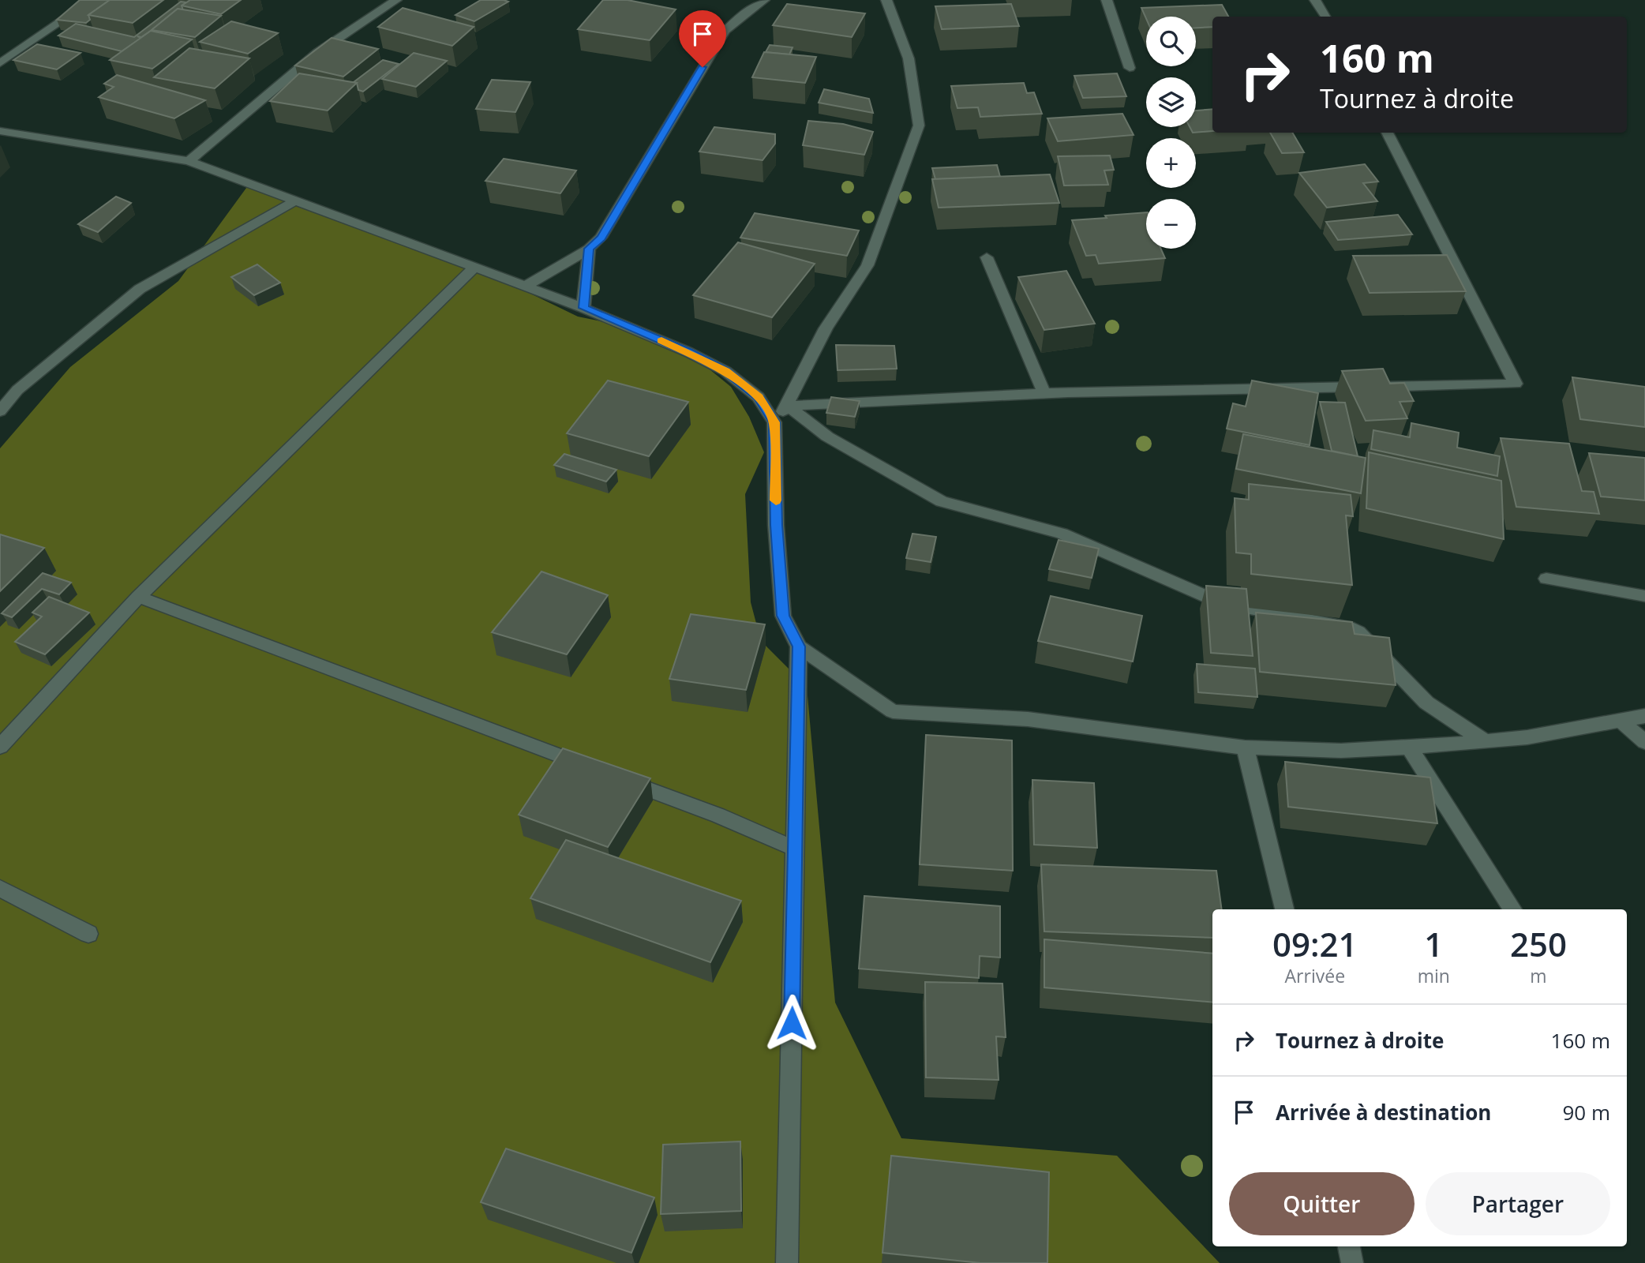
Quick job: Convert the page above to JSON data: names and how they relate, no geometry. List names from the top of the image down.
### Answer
{
  "page": {
    "map_buttons": ["+", "−"],
    "turn": ["160 m", "Tournez à droite"],
    "eta": [
      "09:21",
      "Arrivée",
      "1",
      "min",
      "250",
      "m"
    ],
    "list": [
      {
        "name": "Tournez à droite",
        "value": "160 m"
      },
      {
        "name": "Arrivée à destination",
        "value": "90 m"
      }
    ],
    "buttons": ["Quitter", "Partager"]
  }
}
